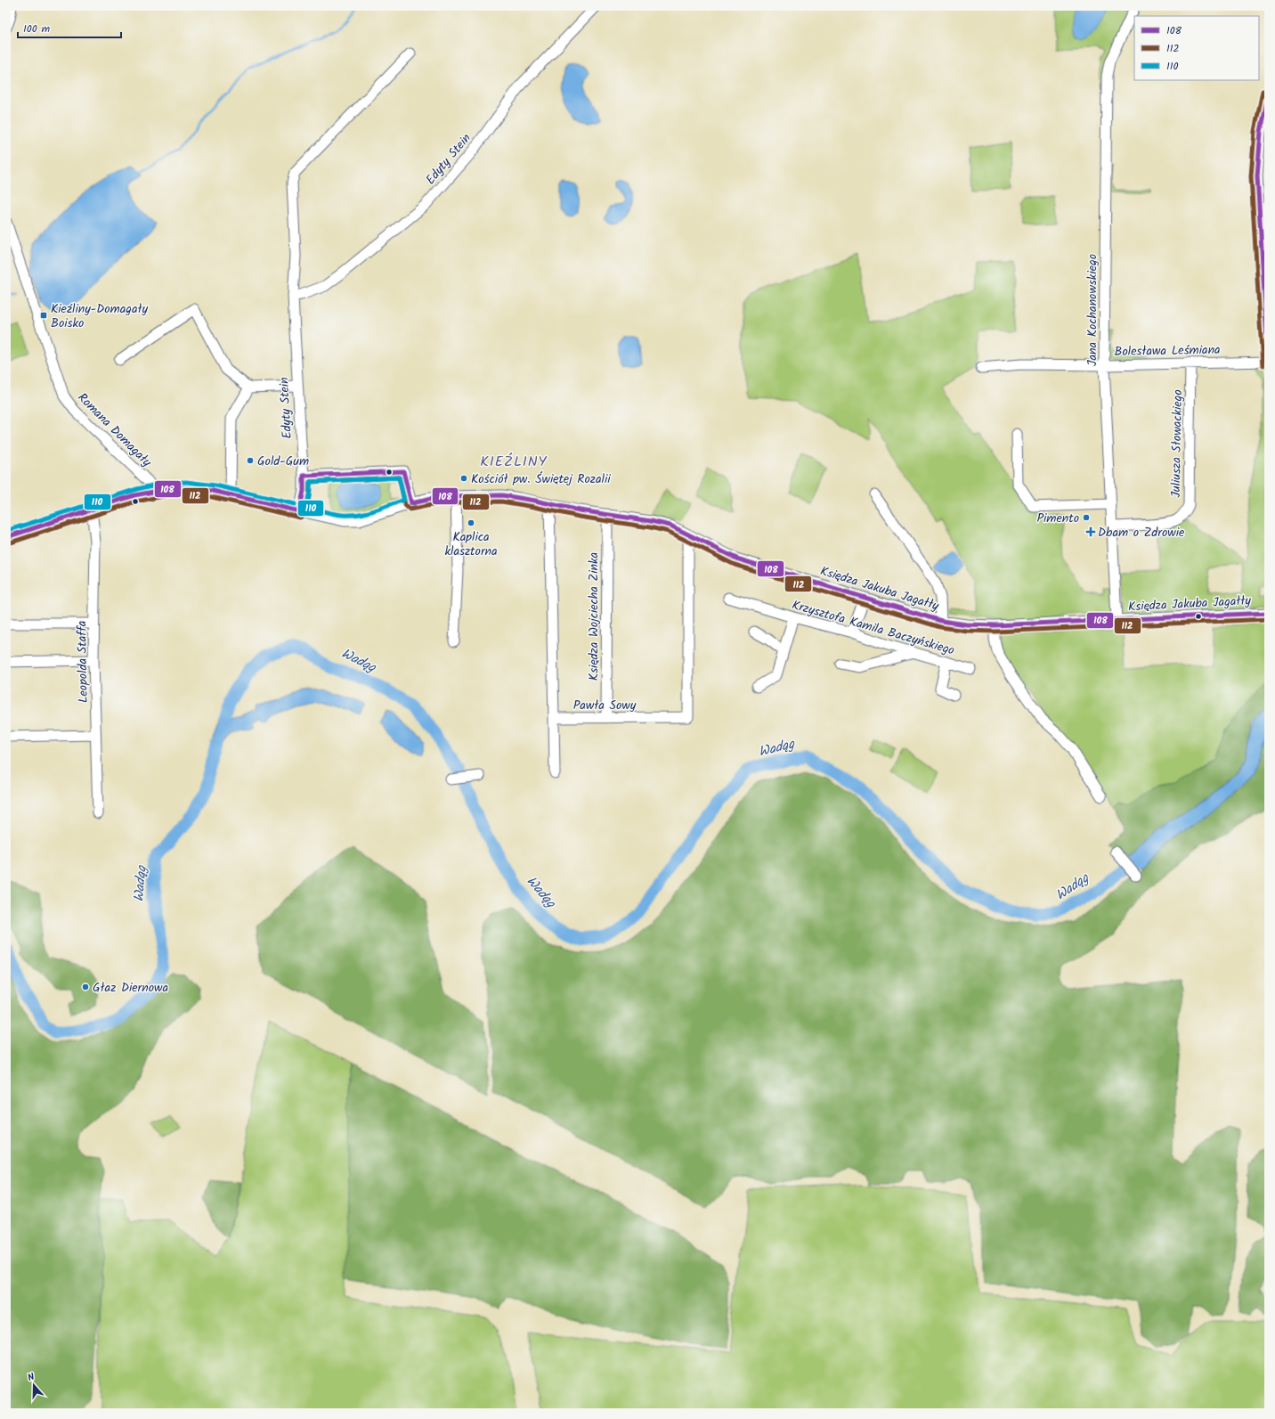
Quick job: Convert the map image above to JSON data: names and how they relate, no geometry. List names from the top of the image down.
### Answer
{
  "streets": {
    "street": [
      "Edyty Stein",
      "Jana Kochanowskiego",
      "Bolesława Leśmiana",
      "Romana Domagały",
      "Juliusza Słowackiego",
      "Księdza Jakuba Jagałły",
      "Księdza Wojciecha Zinka",
      "Krzysztofa Kamila Baczyńskiego",
      "Leopolda Staffa",
      "Pawła Sowy"
    ]
  },
  "crossings": [
    ["Edyty Stein", "Księdza Jakuba Jagałły"],
    ["Jana Kochanowskiego", "Bolesława Leśmiana"],
    ["Jana Kochanowskiego", "Juliusza Słowackiego"],
    ["Jana Kochanowskiego", "Księdza Jakuba Jagałły"],
    ["Bolesława Leśmiana", "Juliusza Słowackiego"],
    ["Romana Domagały", "Księdza Jakuba Jagałły"],
    ["Księdza Jakuba Jagałły", "Księdza Wojciecha Zinka"],
    ["Księdza Jakuba Jagałły", "Leopolda Staffa"],
    ["Księdza Jakuba Jagałły", "Pawła Sowy"],
    ["Księdza Wojciecha Zinka", "Pawła Sowy"]
  ],
  "districts": ["KIEŹLINY"],
  "water": ["Wadąg"],
  "places": {
    "transit": ["Kieźliny-Domagały Boisko"],
    "other": [
      "Gold-Gum",
      "Kościół pw. Świętej Rozalii",
      "Pimento",
      "Kaplica klasztorna",
      "Głaz Diernowa"
    ],
    "health": ["Dbam o Zdrowie"]
  },
  "lines": ["transit line 112", "transit line 108", "transit line 110"],
  "legend": ["108", "112", "110"],
  "scale_bar": "100 m",
  "north": "top"
}
